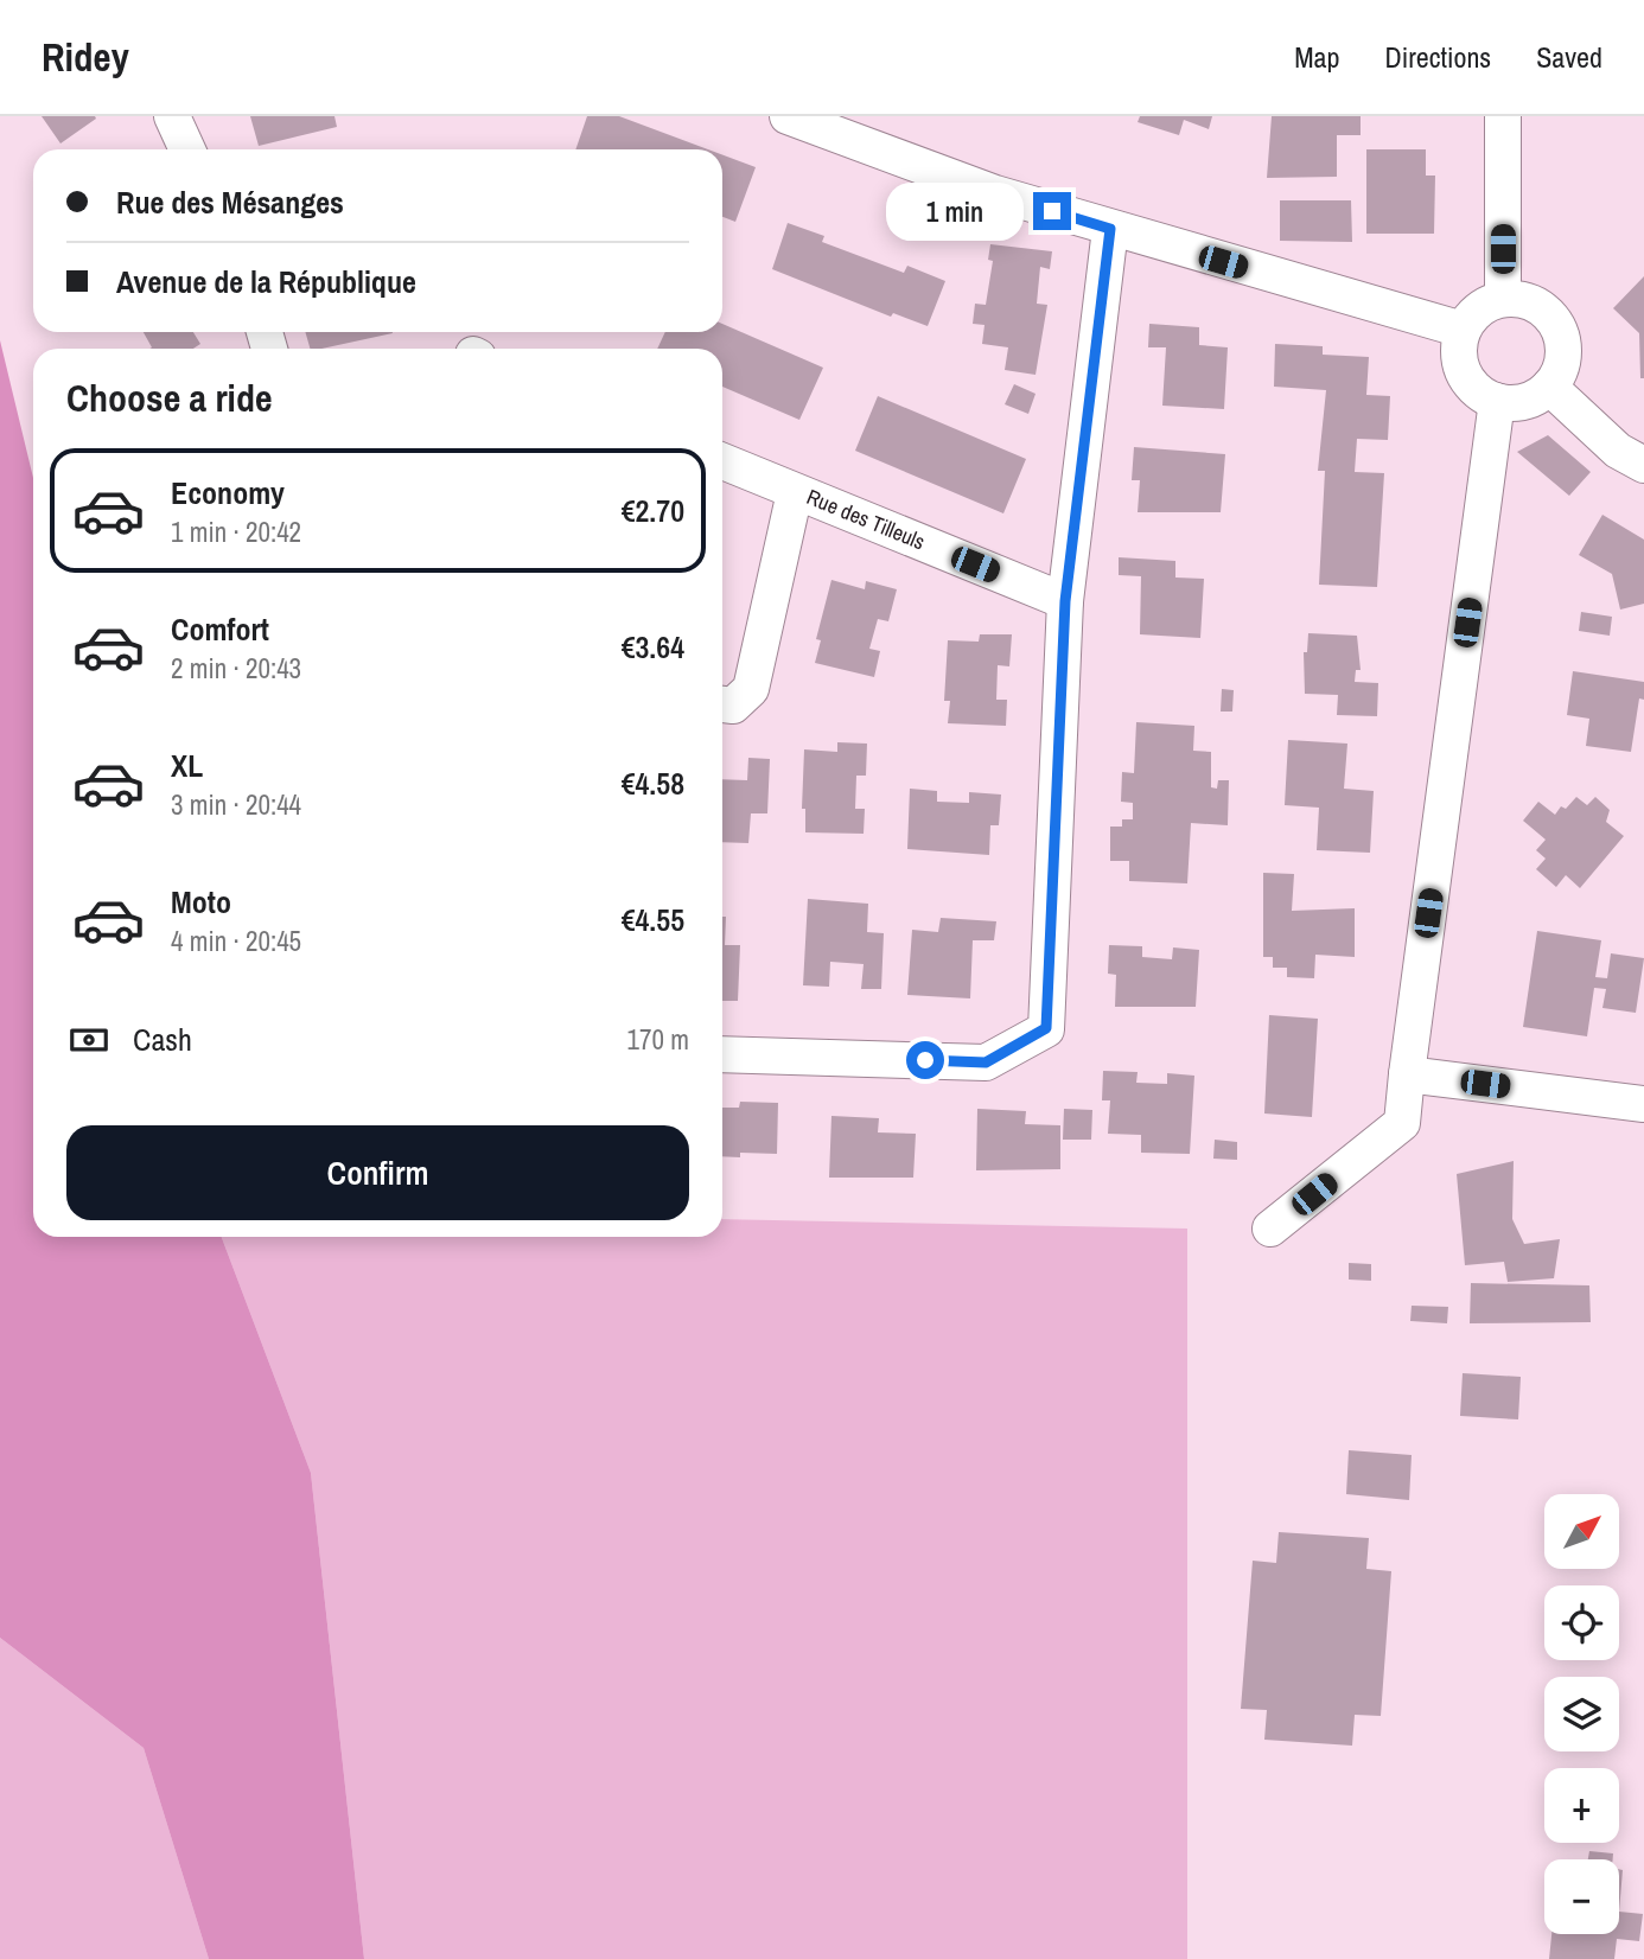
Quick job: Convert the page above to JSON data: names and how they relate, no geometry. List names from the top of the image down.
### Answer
{
  "streets": {
    "street": ["Rue des Tilleuls"]
  },
  "north": "top right",
  "page": {
    "header": "Ridey",
    "nav": ["Map", "Directions", "Saved"],
    "banner": ["Rue des Mésanges", "Avenue de la République"],
    "bubble": "1 min",
    "heading": "Choose a ride",
    "list": [
      {
        "name": "Economy",
        "note": "1 min · 20:42",
        "value": "€2.70"
      },
      {
        "name": "Comfort",
        "note": "2 min · 20:43",
        "value": "€3.64"
      },
      {
        "name": "XL",
        "note": "3 min · 20:44",
        "value": "€4.58"
      },
      {
        "name": "Moto",
        "note": "4 min · 20:45",
        "value": "€4.55"
      }
    ],
    "pay": ["Cash", "170 m"],
    "buttons": "Confirm",
    "map_buttons": ["+", "−"]
  }
}
